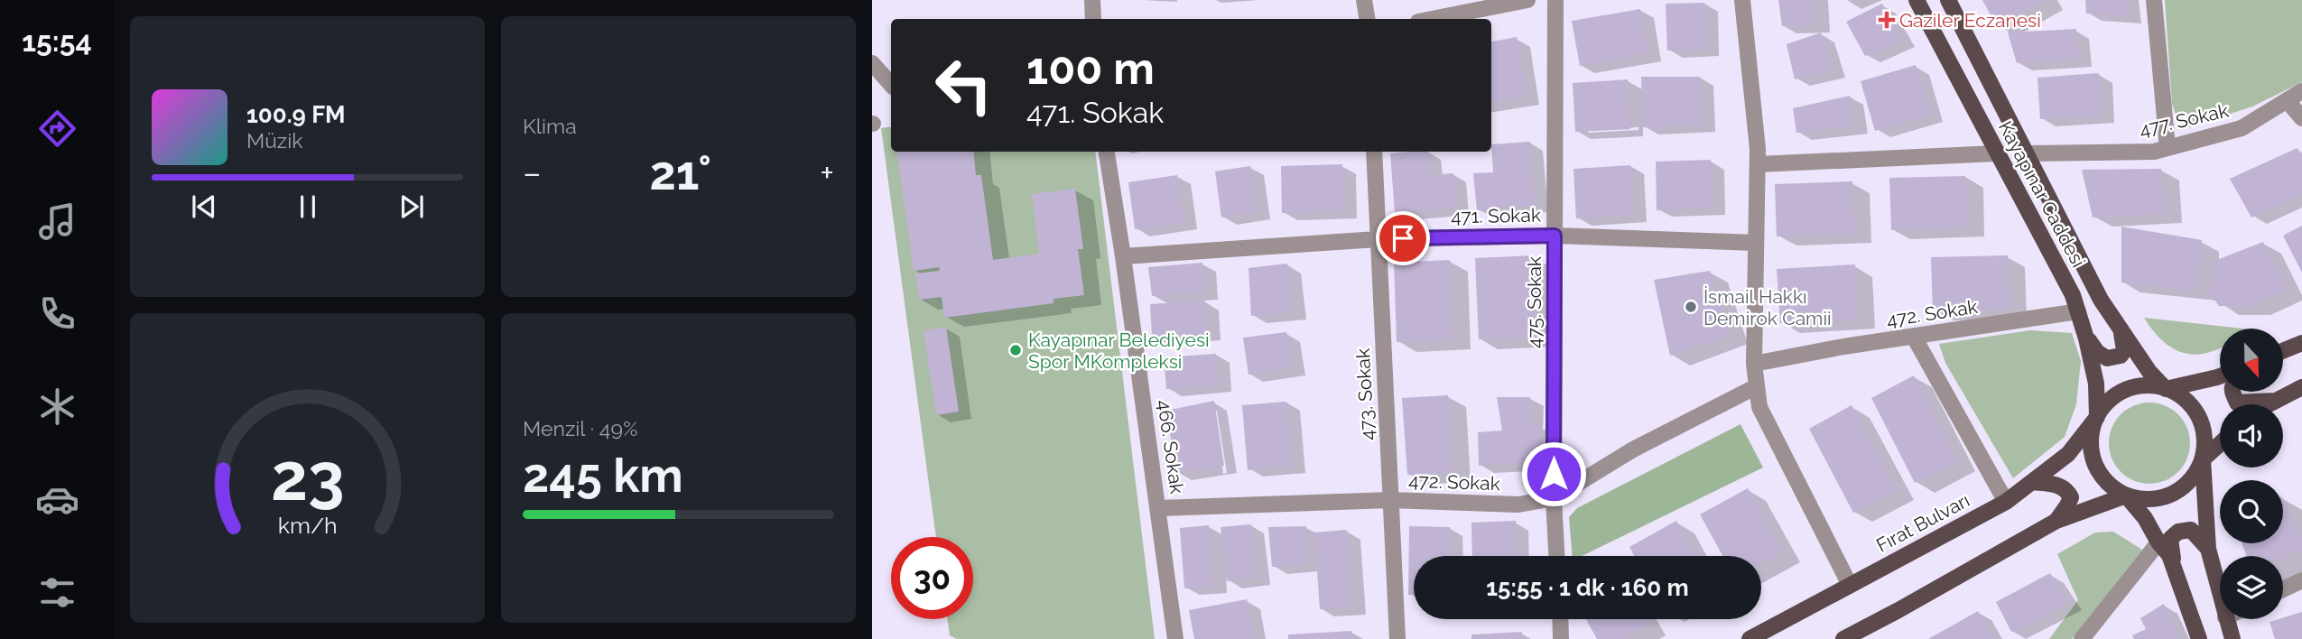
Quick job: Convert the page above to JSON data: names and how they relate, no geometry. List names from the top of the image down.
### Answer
{
  "streets": {
    "main road": ["Kayapınar Caddesi", "Fırat Bulvarı"],
    "street": [
      "477. Sokak",
      "471. Sokak",
      "475. Sokak",
      "472. Sokak",
      "473. Sokak",
      "466. Sokak"
    ]
  },
  "crossings": [
    ["477. Sokak", "Kayapınar Caddesi"],
    ["Kayapınar Caddesi", "472. Sokak"],
    ["Kayapınar Caddesi", "Fırat Bulvarı"],
    ["471. Sokak", "475. Sokak"],
    ["471. Sokak", "473. Sokak"],
    ["471. Sokak", "466. Sokak"],
    ["475. Sokak", "472. Sokak"],
    ["472. Sokak", "473. Sokak"],
    ["472. Sokak", "466. Sokak"]
  ],
  "places": {
    "health": ["Gaziler Eczanesi"],
    "other": ["İsmail Hakkı Demirok Camii", "Kayapınar Belediyesi Spor MKompleksi"]
  },
  "north": "bottom",
  "page": {
    "tabs": "15:54",
    "tile": [
      "Klima",
      ["Menzil · 49%", "245 km"]
    ],
    "turn": ["100 m", "471. Sokak"],
    "song": ["100.9 FM", "Müzik"],
    "heat": ["−", "21°", "+"],
    "limit": "30",
    "trip": "15:55 · 1 dk · 160 m",
    "gauge": ["23", "km/h"]
  }
}
